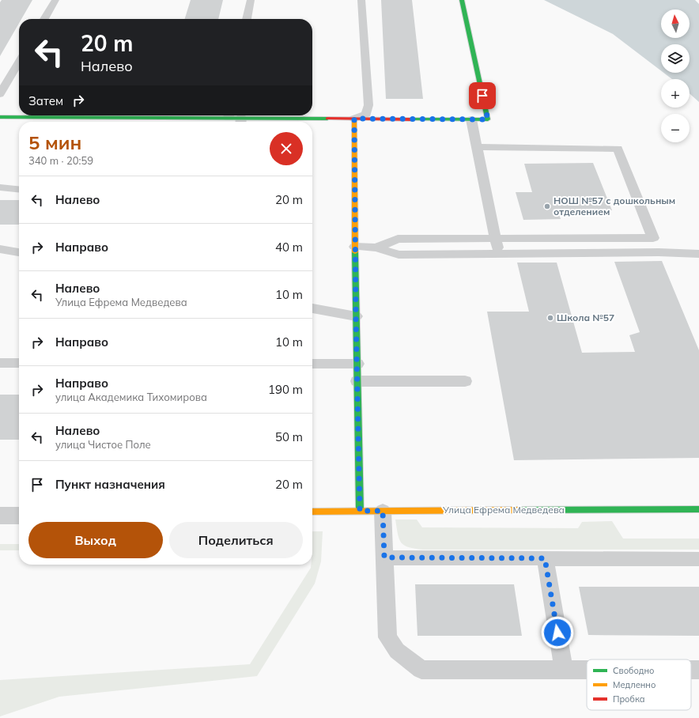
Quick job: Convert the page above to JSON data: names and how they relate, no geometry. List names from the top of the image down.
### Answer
{
  "streets": {
    "street": ["Улица Ефрема Медведева"]
  },
  "places": ["НОШ №57 с дошкольным отделением", "Школа №57"],
  "legend": ["Свободно", "Медленно", "Пробка"],
  "north": "top",
  "page": {
    "map_buttons": ["+", "−"],
    "turn": ["20 m", "Налево"],
    "then": "Затем",
    "heading": ["5 мин", "340 m · 20:59"],
    "list": [
      {
        "name": "Налево",
        "value": "20 m"
      },
      {
        "name": "Направо",
        "value": "40 m"
      },
      {
        "name": "Налево",
        "note": "Улица Ефрема Медведева",
        "value": "10 m"
      },
      {
        "name": "Направо",
        "value": "10 m"
      },
      {
        "name": "Направо",
        "note": "улица Академика Тихомирова",
        "value": "190 m"
      },
      {
        "name": "Налево",
        "note": "улица Чистое Поле",
        "value": "50 m"
      },
      {
        "name": "Пункт назначения",
        "value": "20 m"
      }
    ],
    "buttons": ["Выход", "Поделиться"]
  }
}
